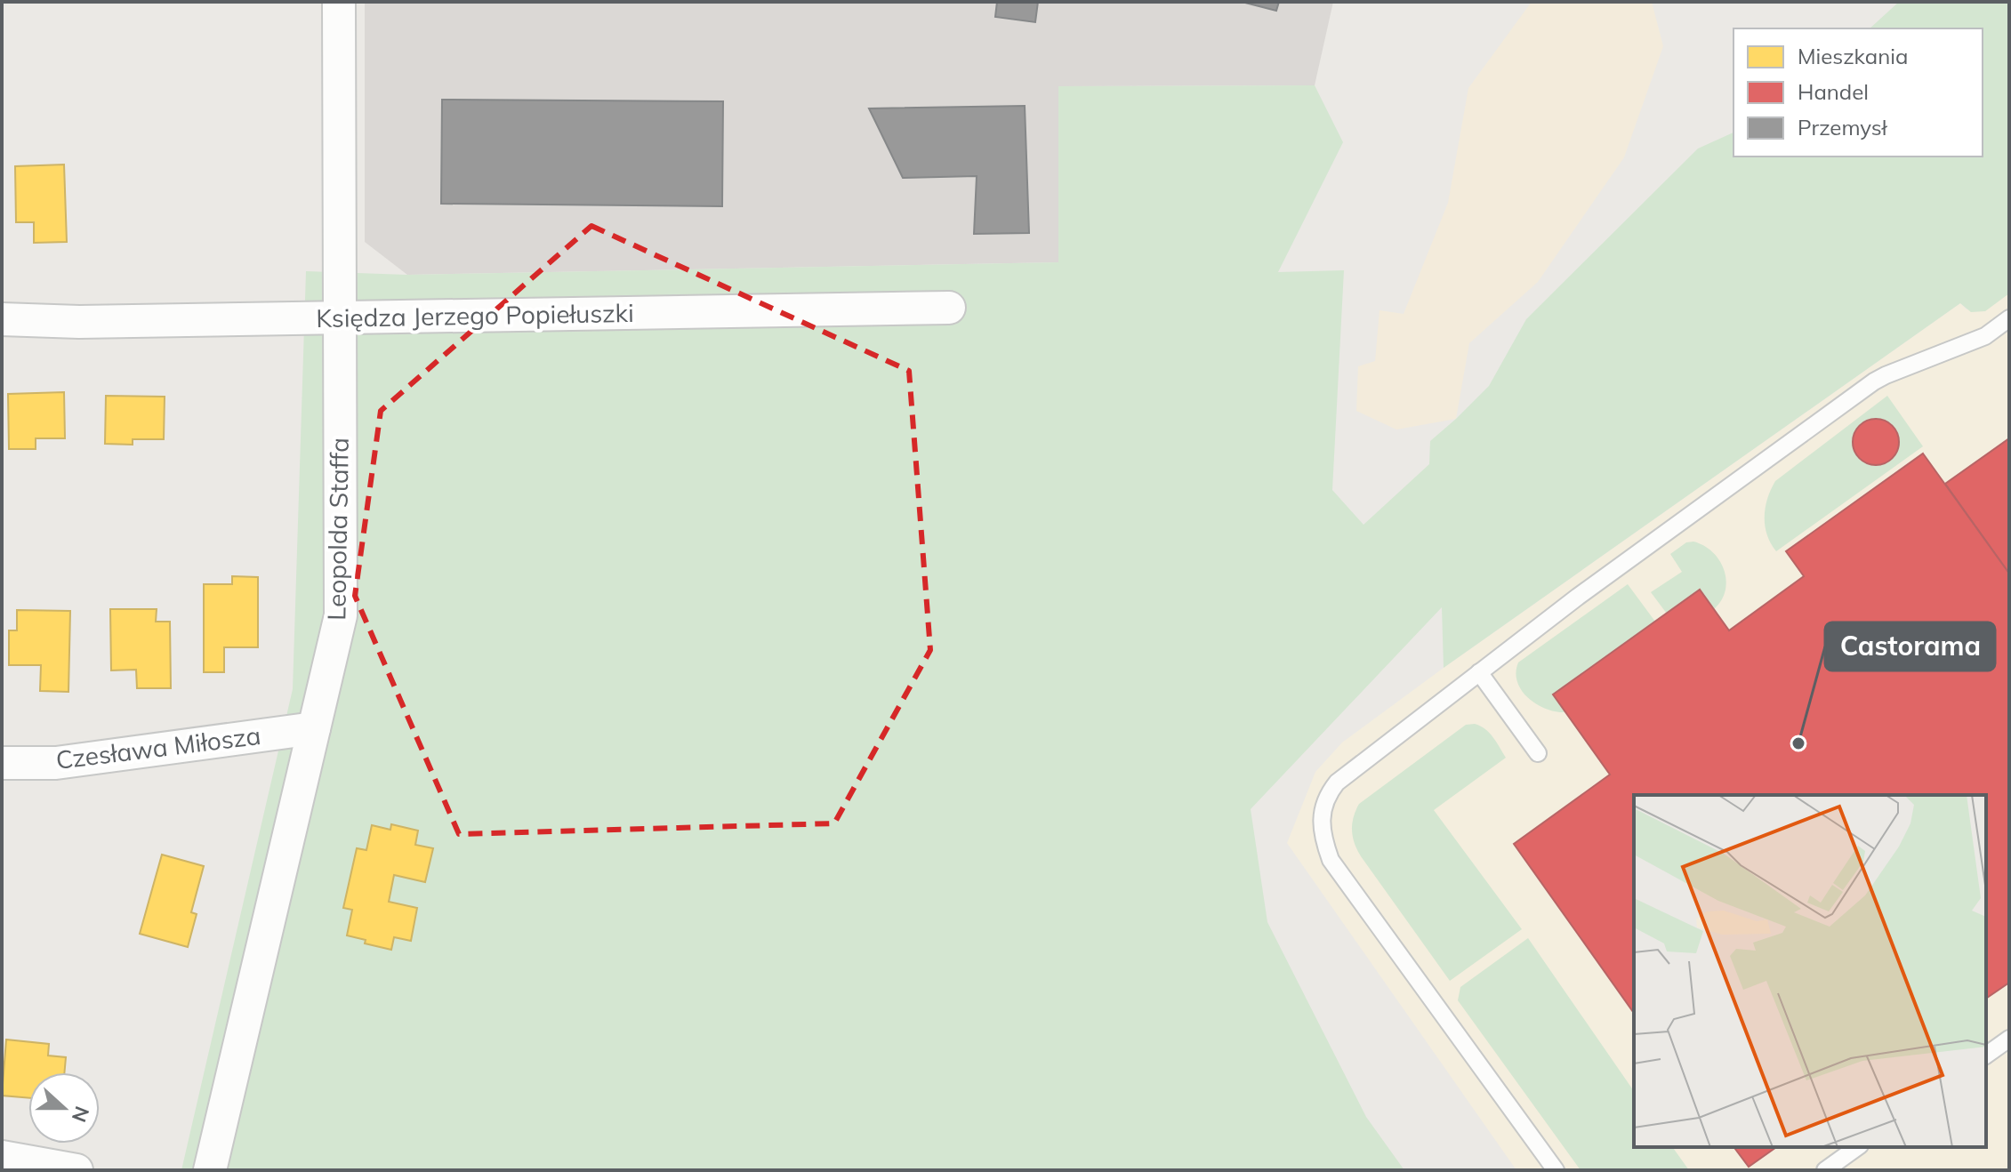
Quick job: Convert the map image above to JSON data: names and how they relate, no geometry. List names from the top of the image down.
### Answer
{
  "streets": {
    "street": ["Księdza Jerzego Popiełuszki", "Leopolda Staffa", "Czesława Miłosza"]
  },
  "crossings": [
    ["Księdza Jerzego Popiełuszki", "Leopolda Staffa"],
    ["Leopolda Staffa", "Czesława Miłosza"]
  ],
  "places": ["Castorama"],
  "legend": ["Mieszkania", "Handel", "Przemysł"],
  "north": "right"
}
